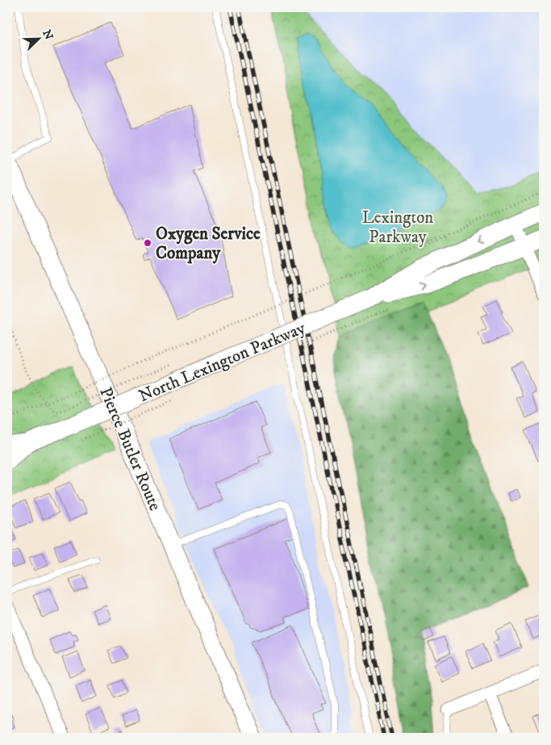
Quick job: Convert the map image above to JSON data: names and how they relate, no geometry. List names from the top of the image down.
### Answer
{
  "streets": {
    "main road": ["North Lexington Parkway", "Pierce Butler Route"]
  },
  "parks": ["Lexington Parkway"],
  "places": ["Oxygen Service Company"],
  "north": "top right"
}
